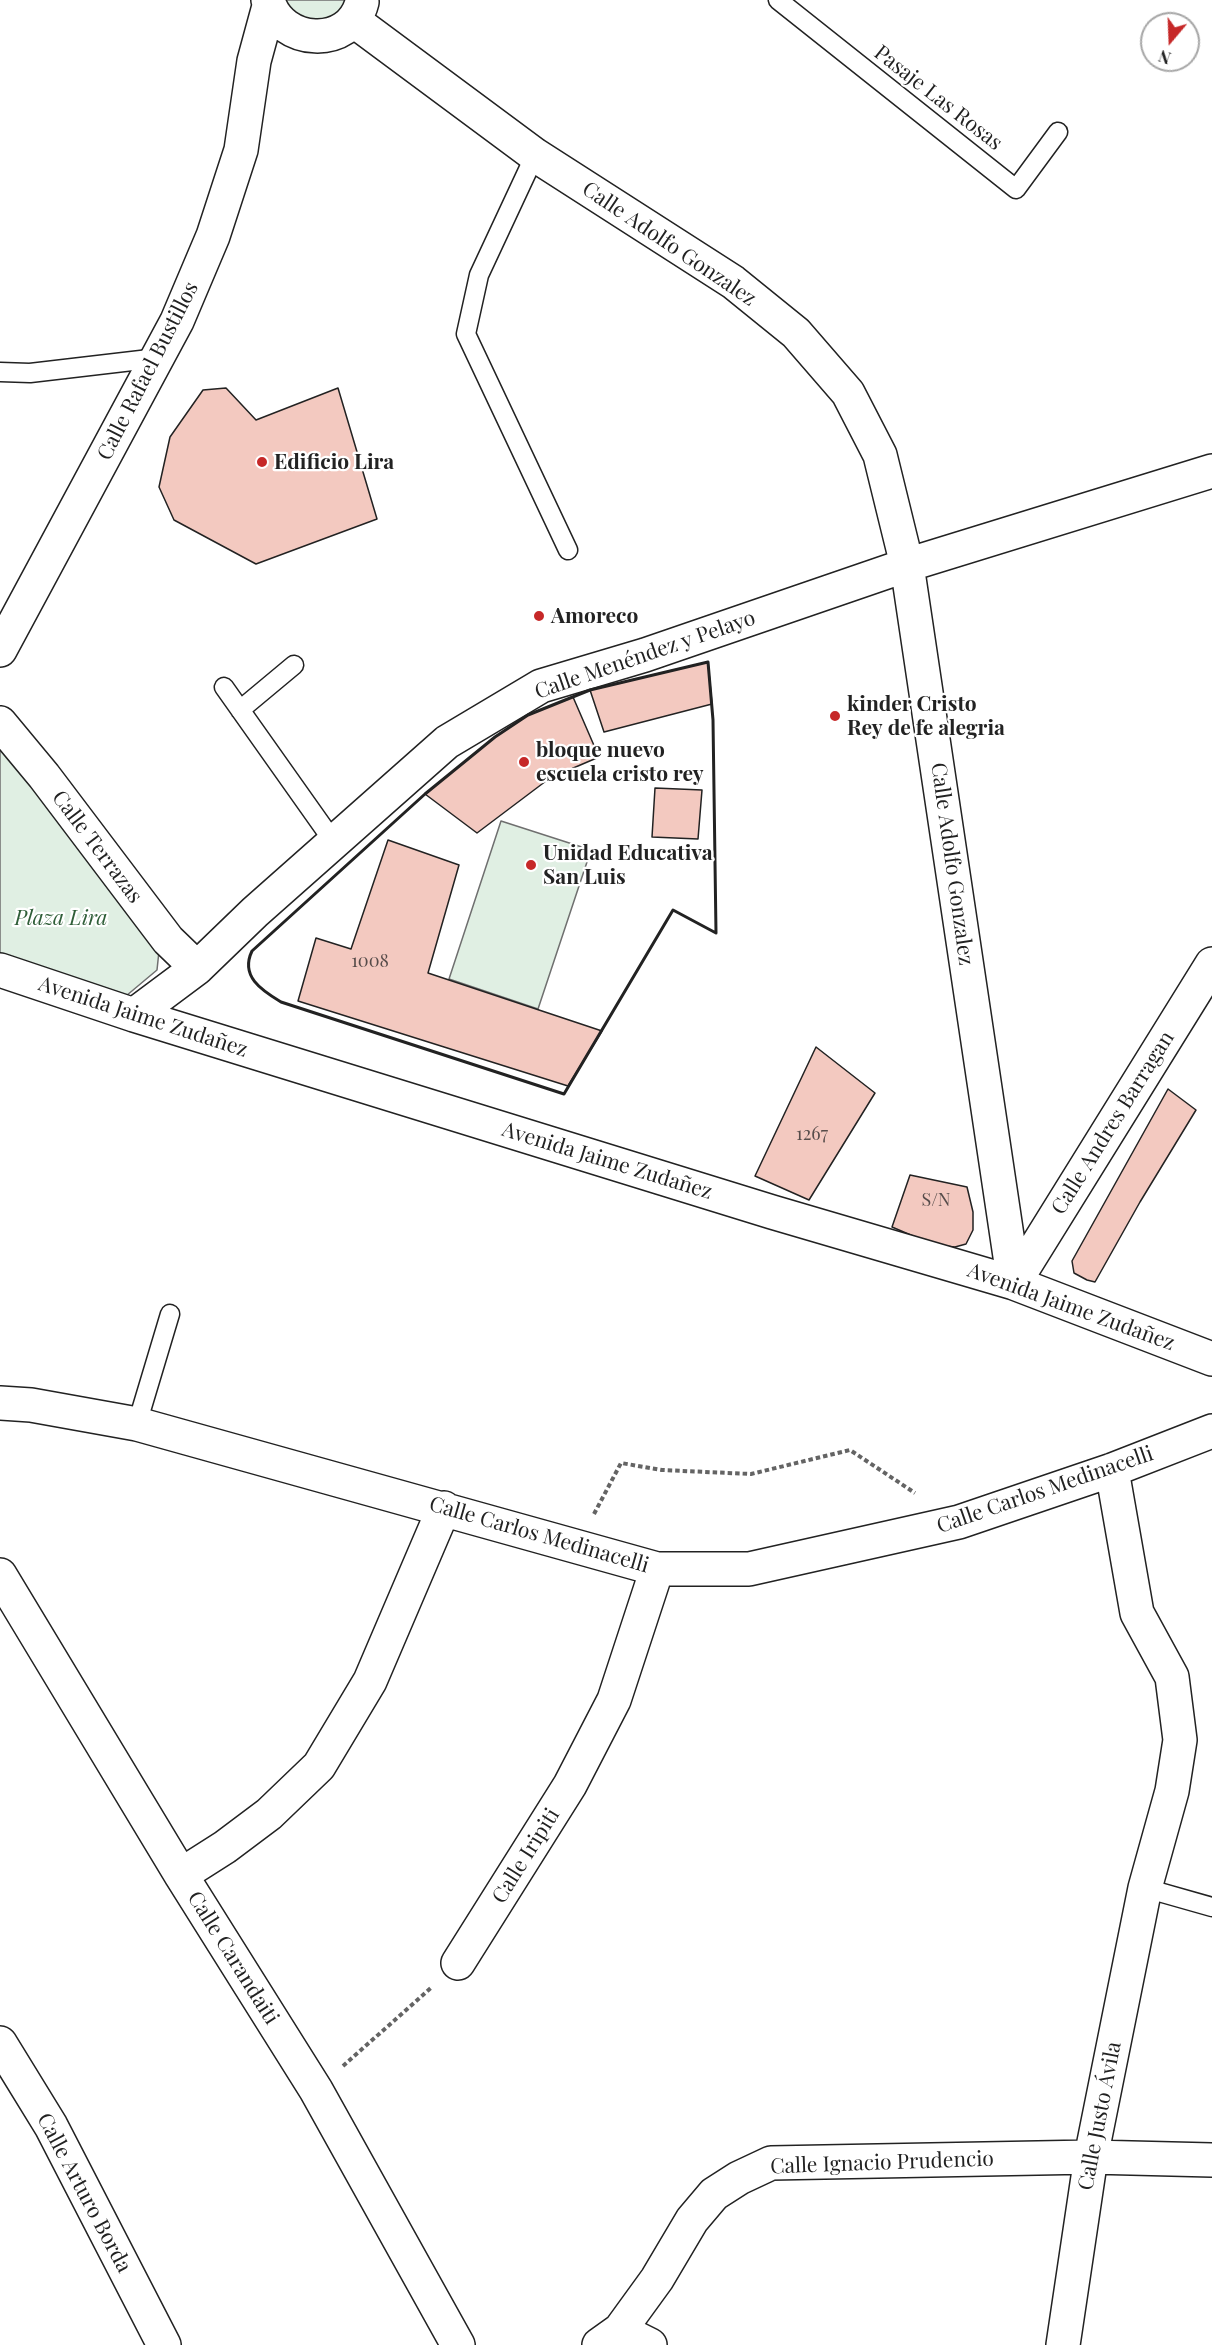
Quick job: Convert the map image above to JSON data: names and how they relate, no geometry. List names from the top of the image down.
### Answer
{
  "streets": {
    "street": [
      "Calle Adolfo Gonzalez",
      "Calle Rafael Bustillos",
      "Calle Menéndez y Pelayo",
      "Calle Terrazas",
      "Avenida Jaime Zudañez",
      "Calle Andres Barragan",
      "Calle Carlos Medinacelli",
      "Calle Iripiti",
      "Calle Carandaiti",
      "Calle Justo Ávila",
      "Calle Ignacio Prudencio",
      "Calle Arturo Borda"
    ],
    "lane": ["Pasaje Las Rosas"]
  },
  "crossings": [
    ["Calle Adolfo Gonzalez", "Calle Menéndez y Pelayo"],
    ["Calle Adolfo Gonzalez", "Avenida Jaime Zudañez"],
    ["Calle Adolfo Gonzalez", "Calle Andres Barragan"],
    ["Calle Menéndez y Pelayo", "Calle Terrazas"],
    ["Calle Menéndez y Pelayo", "Avenida Jaime Zudañez"],
    ["Avenida Jaime Zudañez", "Calle Andres Barragan"],
    ["Calle Carlos Medinacelli", "Calle Iripiti"],
    ["Calle Carlos Medinacelli", "Calle Justo Ávila"],
    ["Calle Justo Ávila", "Calle Ignacio Prudencio"]
  ],
  "parks": ["Plaza Lira"],
  "places": [
    "Edificio Lira",
    "Amoreco",
    "kinder Cristo Rey de fe alegria",
    "bloque nuevo escuela cristo rey",
    "Unidad Educativa San Luis"
  ],
  "house_numbers": ["1008", "1267", "S/N"],
  "north": "bottom"
}
